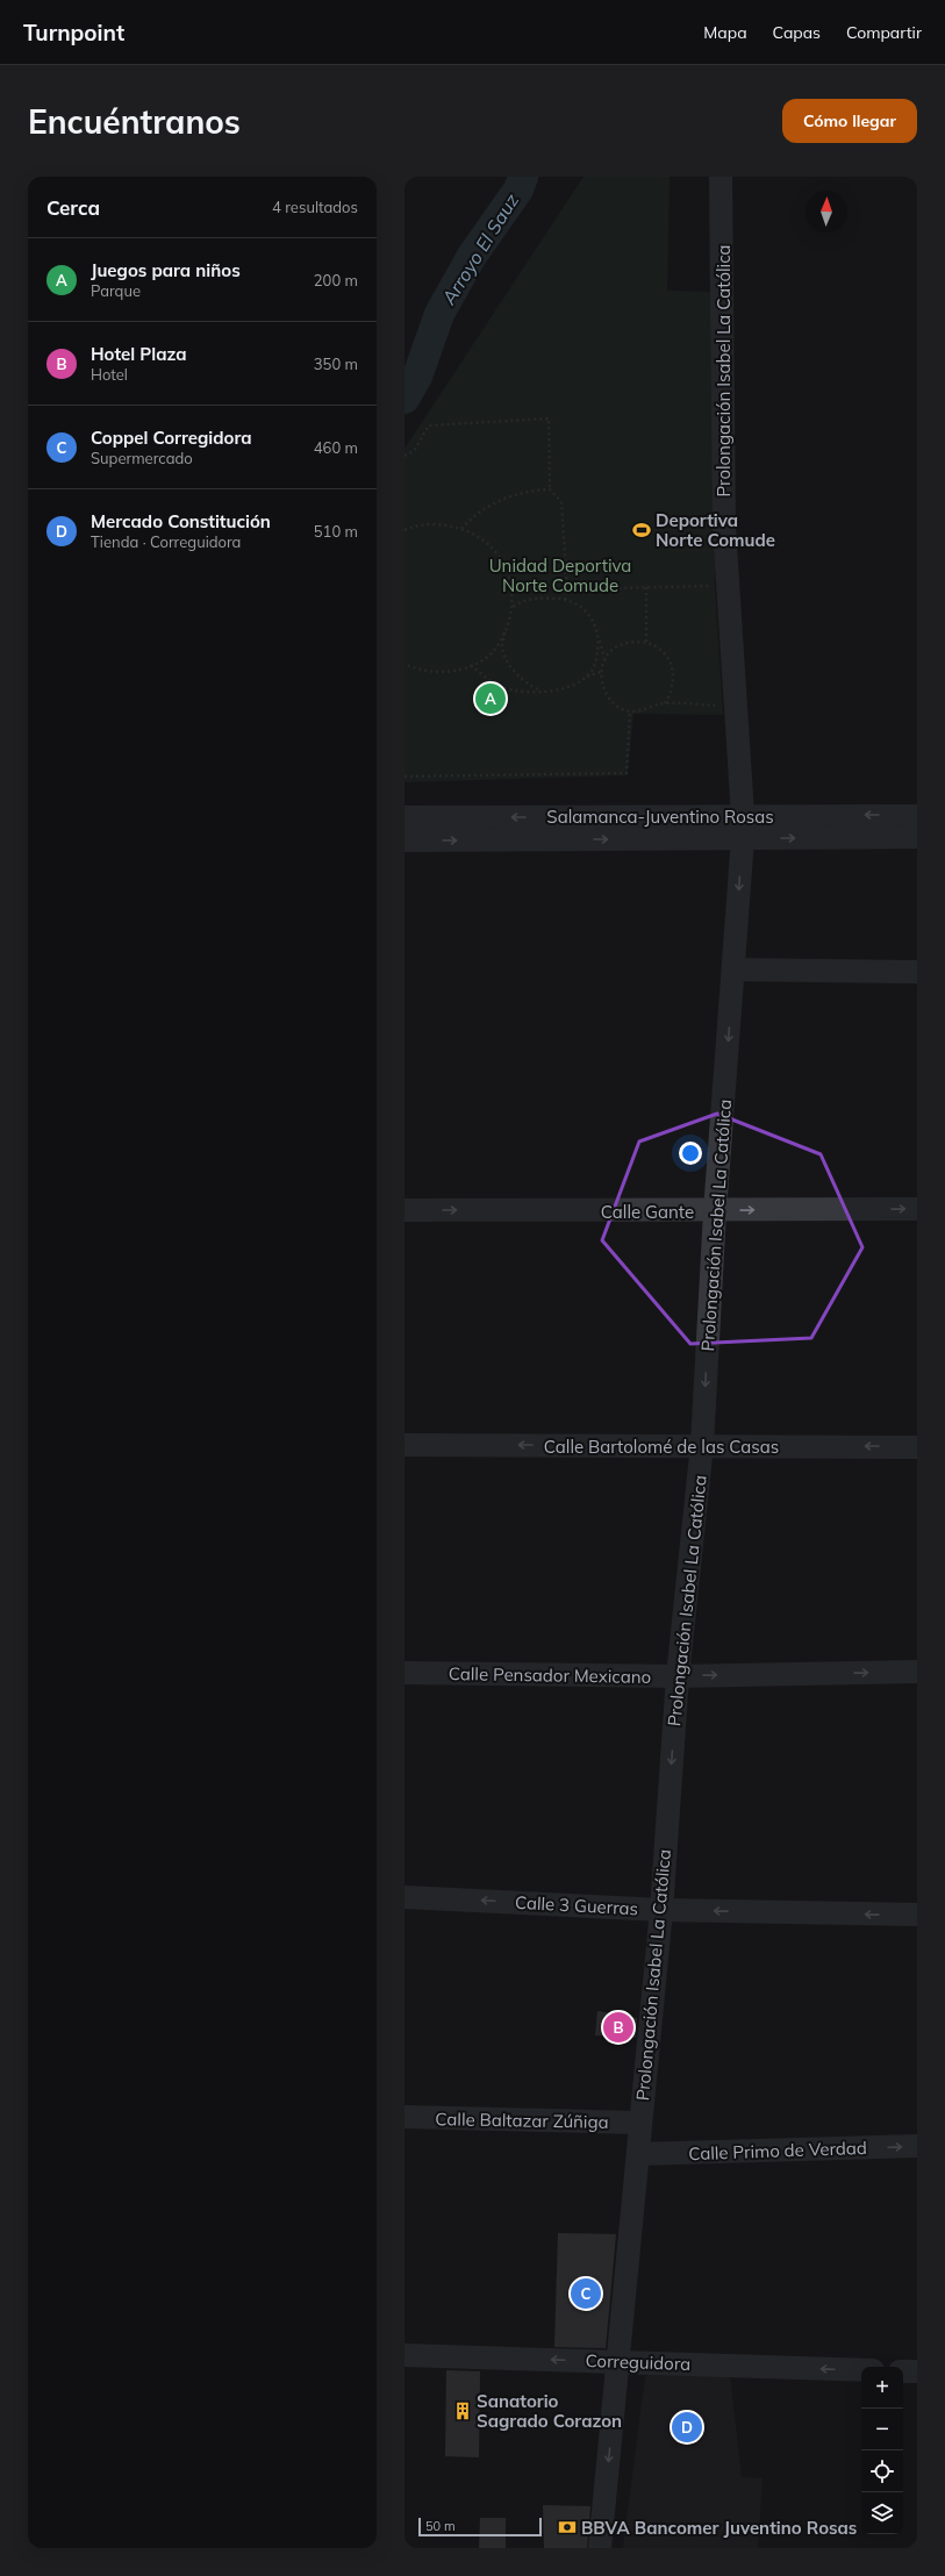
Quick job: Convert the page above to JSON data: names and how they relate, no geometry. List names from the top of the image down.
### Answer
{
  "streets": {
    "street": [
      "Prolongación Isabel La Católica",
      "Salamanca-Juventino Rosas",
      "Calle Gante",
      "Calle Bartolomé de las Casas",
      "Calle Pensador Mexicano",
      "Calle 3 Guerras",
      "Calle Baltazar Zúñiga",
      "Calle Primo de Verdad",
      "Correguidora"
    ]
  },
  "crossings": [
    ["Prolongación Isabel La Católica", "Salamanca-Juventino Rosas"],
    ["Prolongación Isabel La Católica", "Calle Gante"],
    ["Prolongación Isabel La Católica", "Calle Bartolomé de las Casas"],
    ["Prolongación Isabel La Católica", "Calle Pensador Mexicano"],
    ["Prolongación Isabel La Católica", "Calle 3 Guerras"],
    ["Prolongación Isabel La Católica", "Calle Baltazar Zúñiga"],
    ["Prolongación Isabel La Católica", "Calle Primo de Verdad"],
    ["Prolongación Isabel La Católica", "Correguidora"]
  ],
  "one_way": [
    "Prolongación Isabel La Católica",
    "Calle Gante",
    "Calle Bartolomé de las Casas",
    "Calle Pensador Mexicano",
    "Calle 3 Guerras",
    "Calle Primo de Verdad",
    "Correguidora"
  ],
  "water": ["Arroyo El Sauz"],
  "parks": ["Unidad Deportiva Norte Comude"],
  "places": {
    "sports": ["Deportiva Norte Comude"],
    "building": ["Sanatorio Sagrado Corazon"],
    "bank": ["BBVA Bancomer Juventino Rosas"]
  },
  "scale_bar": "50 m",
  "north": "top",
  "page": {
    "header": "Turnpoint",
    "nav": ["Mapa", "Capas", "Compartir"],
    "buttons": "Cómo llegar",
    "title": "Encuéntranos",
    "heading": ["Cerca", "4 resultados"],
    "list": [
      {
        "mark": "A",
        "name": "Juegos para niños",
        "note": "Parque",
        "value": "200 m"
      },
      {
        "mark": "B",
        "name": "Hotel Plaza",
        "note": "Hotel",
        "value": "350 m"
      },
      {
        "mark": "C",
        "name": "Coppel Corregidora",
        "note": "Supermercado",
        "value": "460 m"
      },
      {
        "mark": "D",
        "name": "Mercado Constitución",
        "note": "Tienda · Correguidora",
        "value": "510 m"
      }
    ],
    "pins": [
      "A",
      "B",
      "C",
      "D"
    ],
    "map_buttons": ["+", "−"],
    "scale": "50 m"
  }
}
